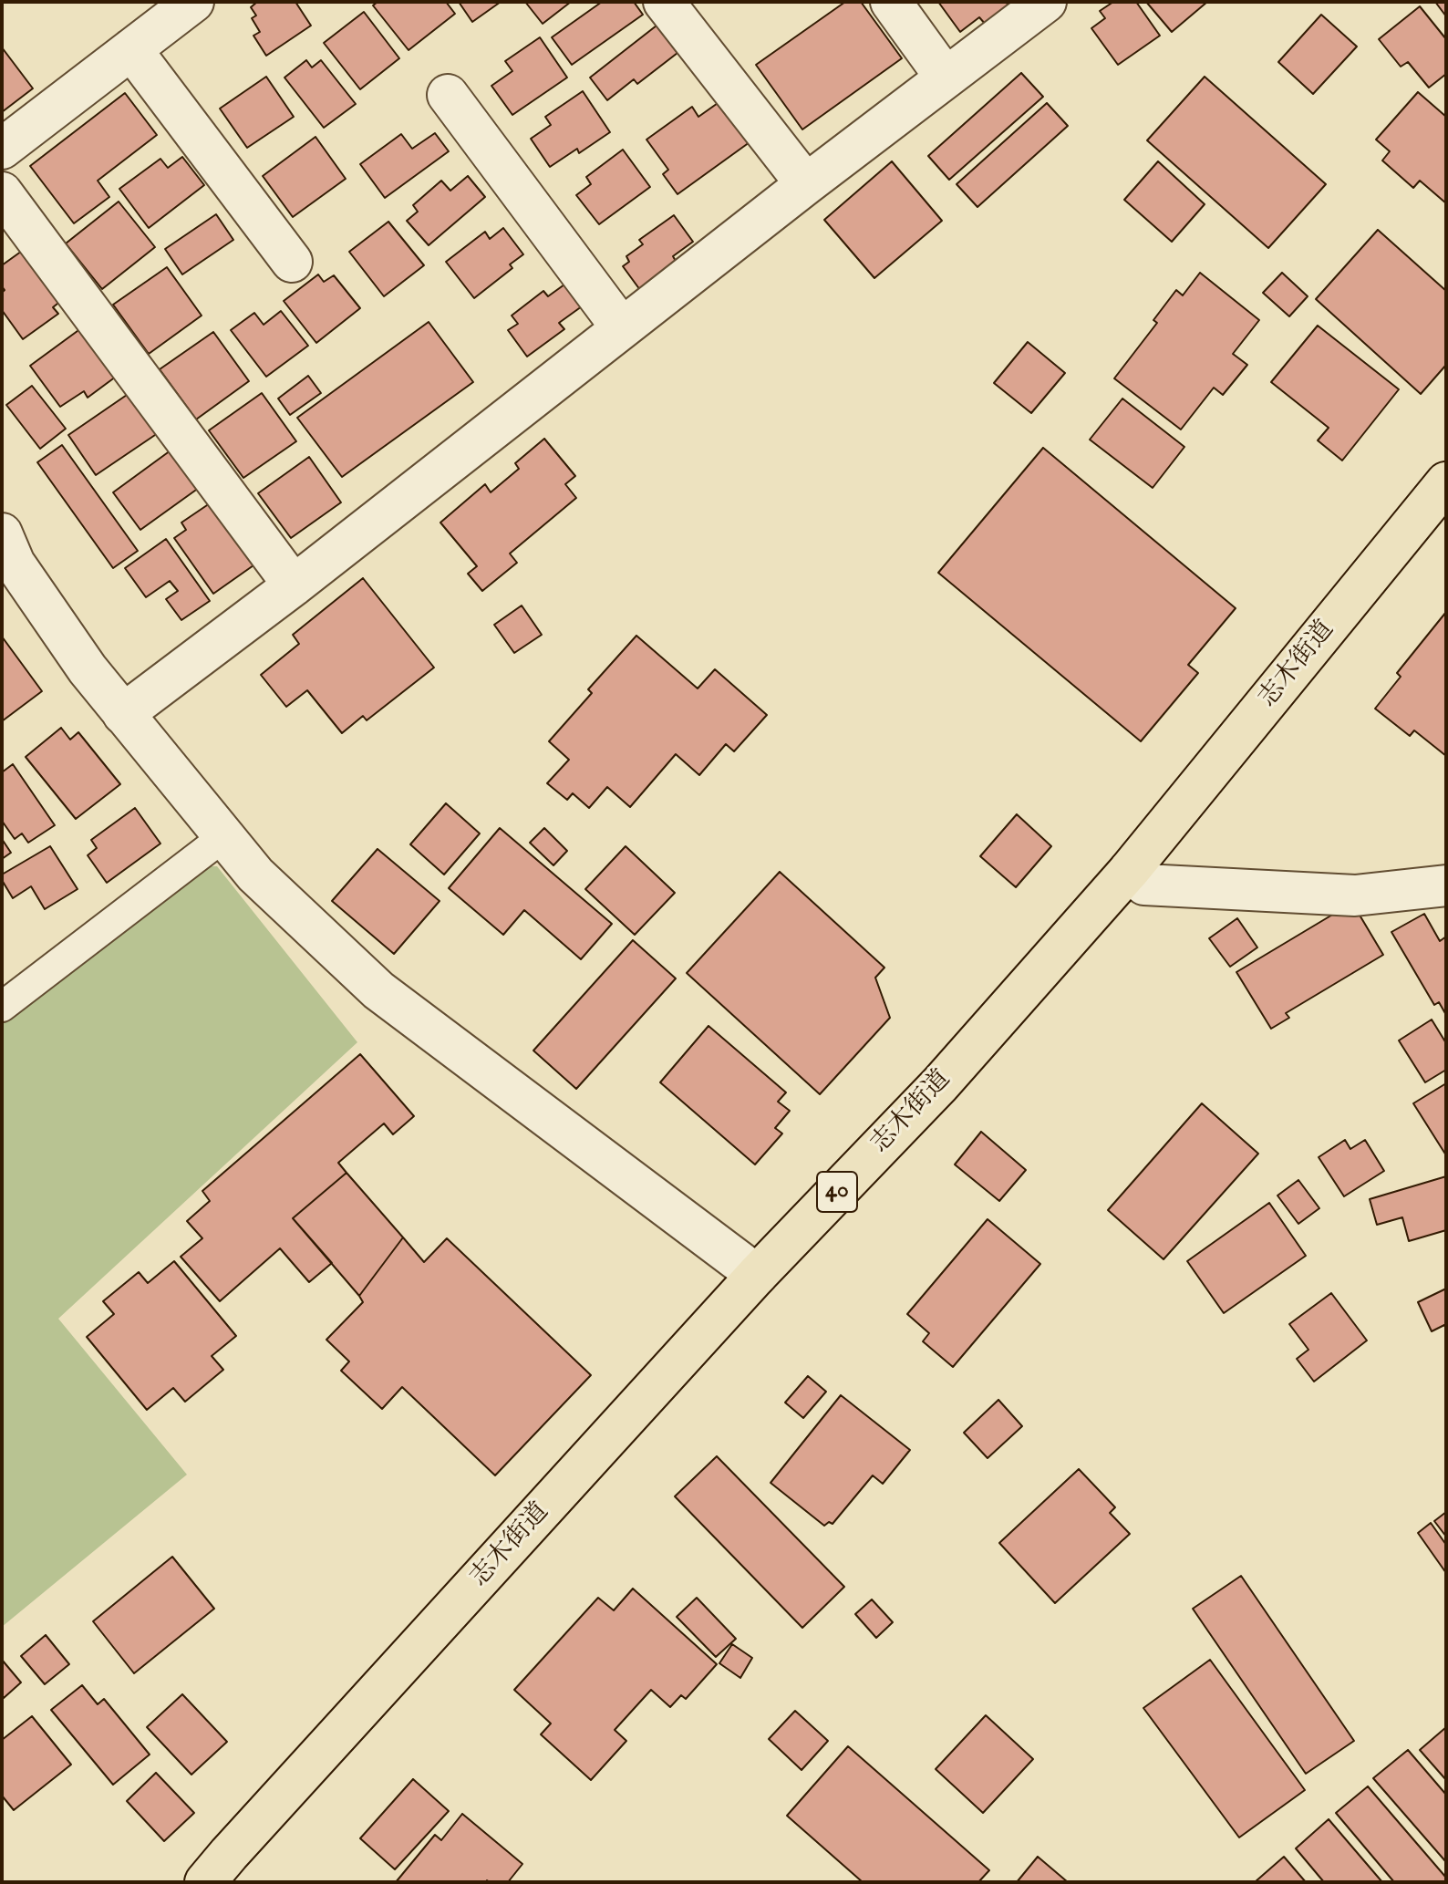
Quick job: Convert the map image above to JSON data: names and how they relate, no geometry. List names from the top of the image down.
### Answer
{
  "streets": {
    "main road": ["志木街道", "40"]
  }
}
